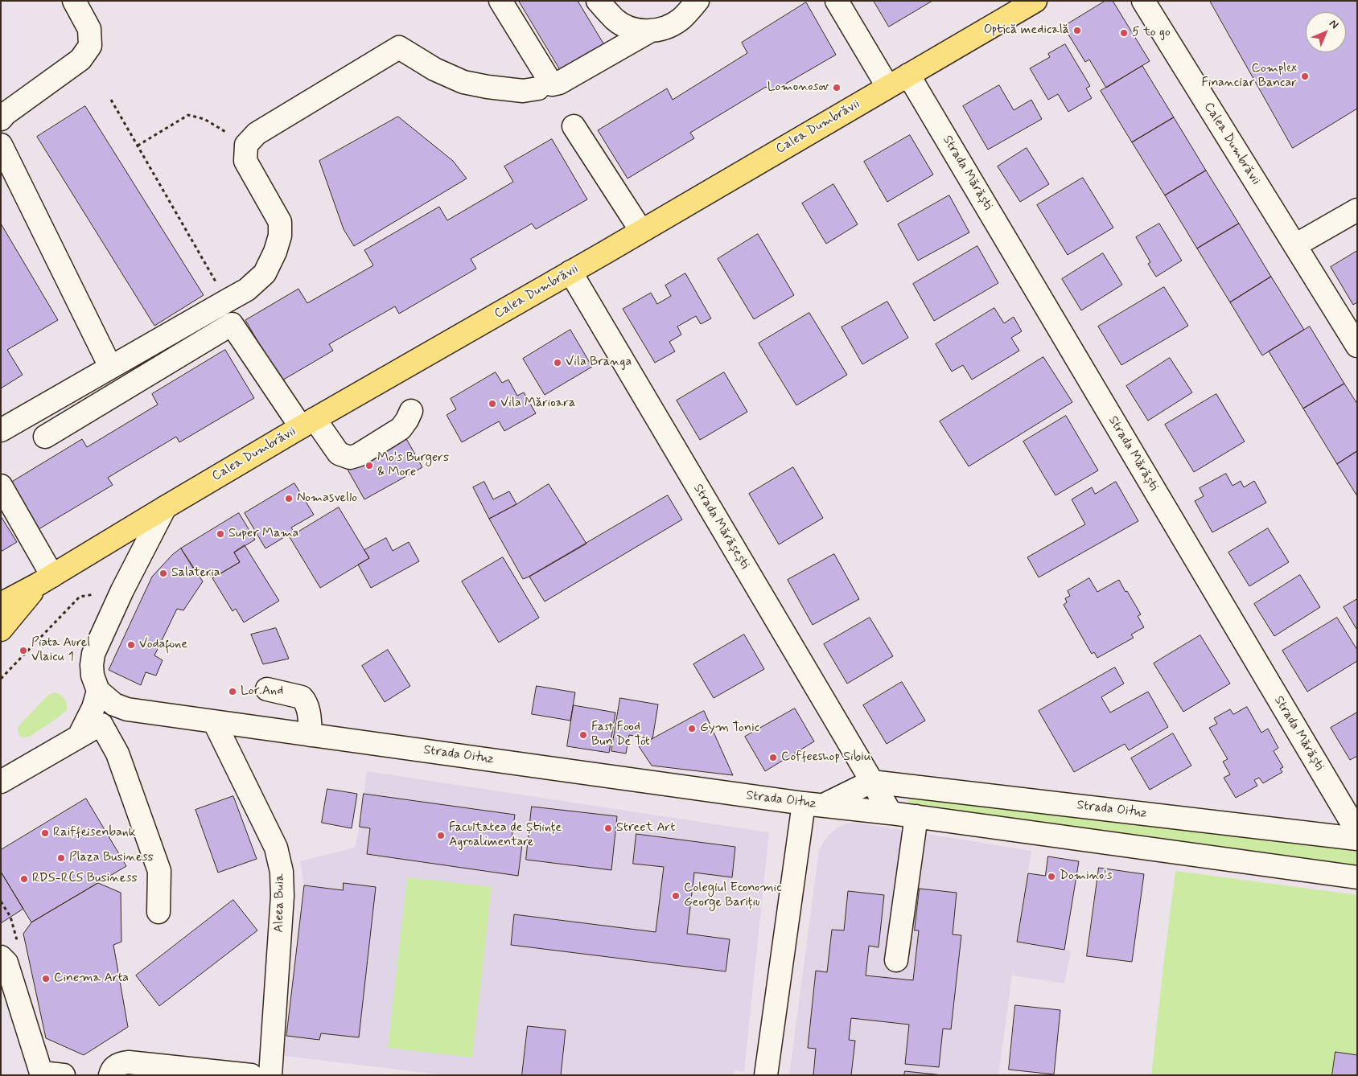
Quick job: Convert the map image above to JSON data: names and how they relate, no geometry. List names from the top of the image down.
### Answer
{
  "streets": {
    "main road": ["Calea Dumbrăvii"],
    "street": [
      "Strada Mărăști",
      "Strada Mărășești",
      "Strada Oituz",
      "Aleea Buia"
    ]
  },
  "crossings": [
    ["Calea Dumbrăvii", "Strada Mărăști"],
    ["Calea Dumbrăvii", "Strada Mărășești"],
    ["Strada Mărășești", "Strada Oituz"],
    ["Strada Oituz", "Aleea Buia"]
  ],
  "places": [
    "Optică medicală",
    "5 to go",
    "Complex Financiar Bancar",
    "Lomonosov",
    "Vila Branga",
    "Vila Mărioara",
    "Mo's Burgers & More",
    "Nomasvello",
    "Super Mama",
    "Salateria",
    "Vodafone",
    "Piata Aurel Vlaicu 1",
    "Lor.And",
    "Gym Tonic",
    "Fast Food Bun De Tot",
    "Coffeeshop Sibiu",
    "Street Art",
    "Raiffeisenbank",
    "Facultatea de Științe Agroalimentare",
    "Plaza Business",
    "Domino's",
    "RDS-RCS Business",
    "Colegiul Economic George Barițiu",
    "Cinema Arta"
  ],
  "north": "top right"
}
